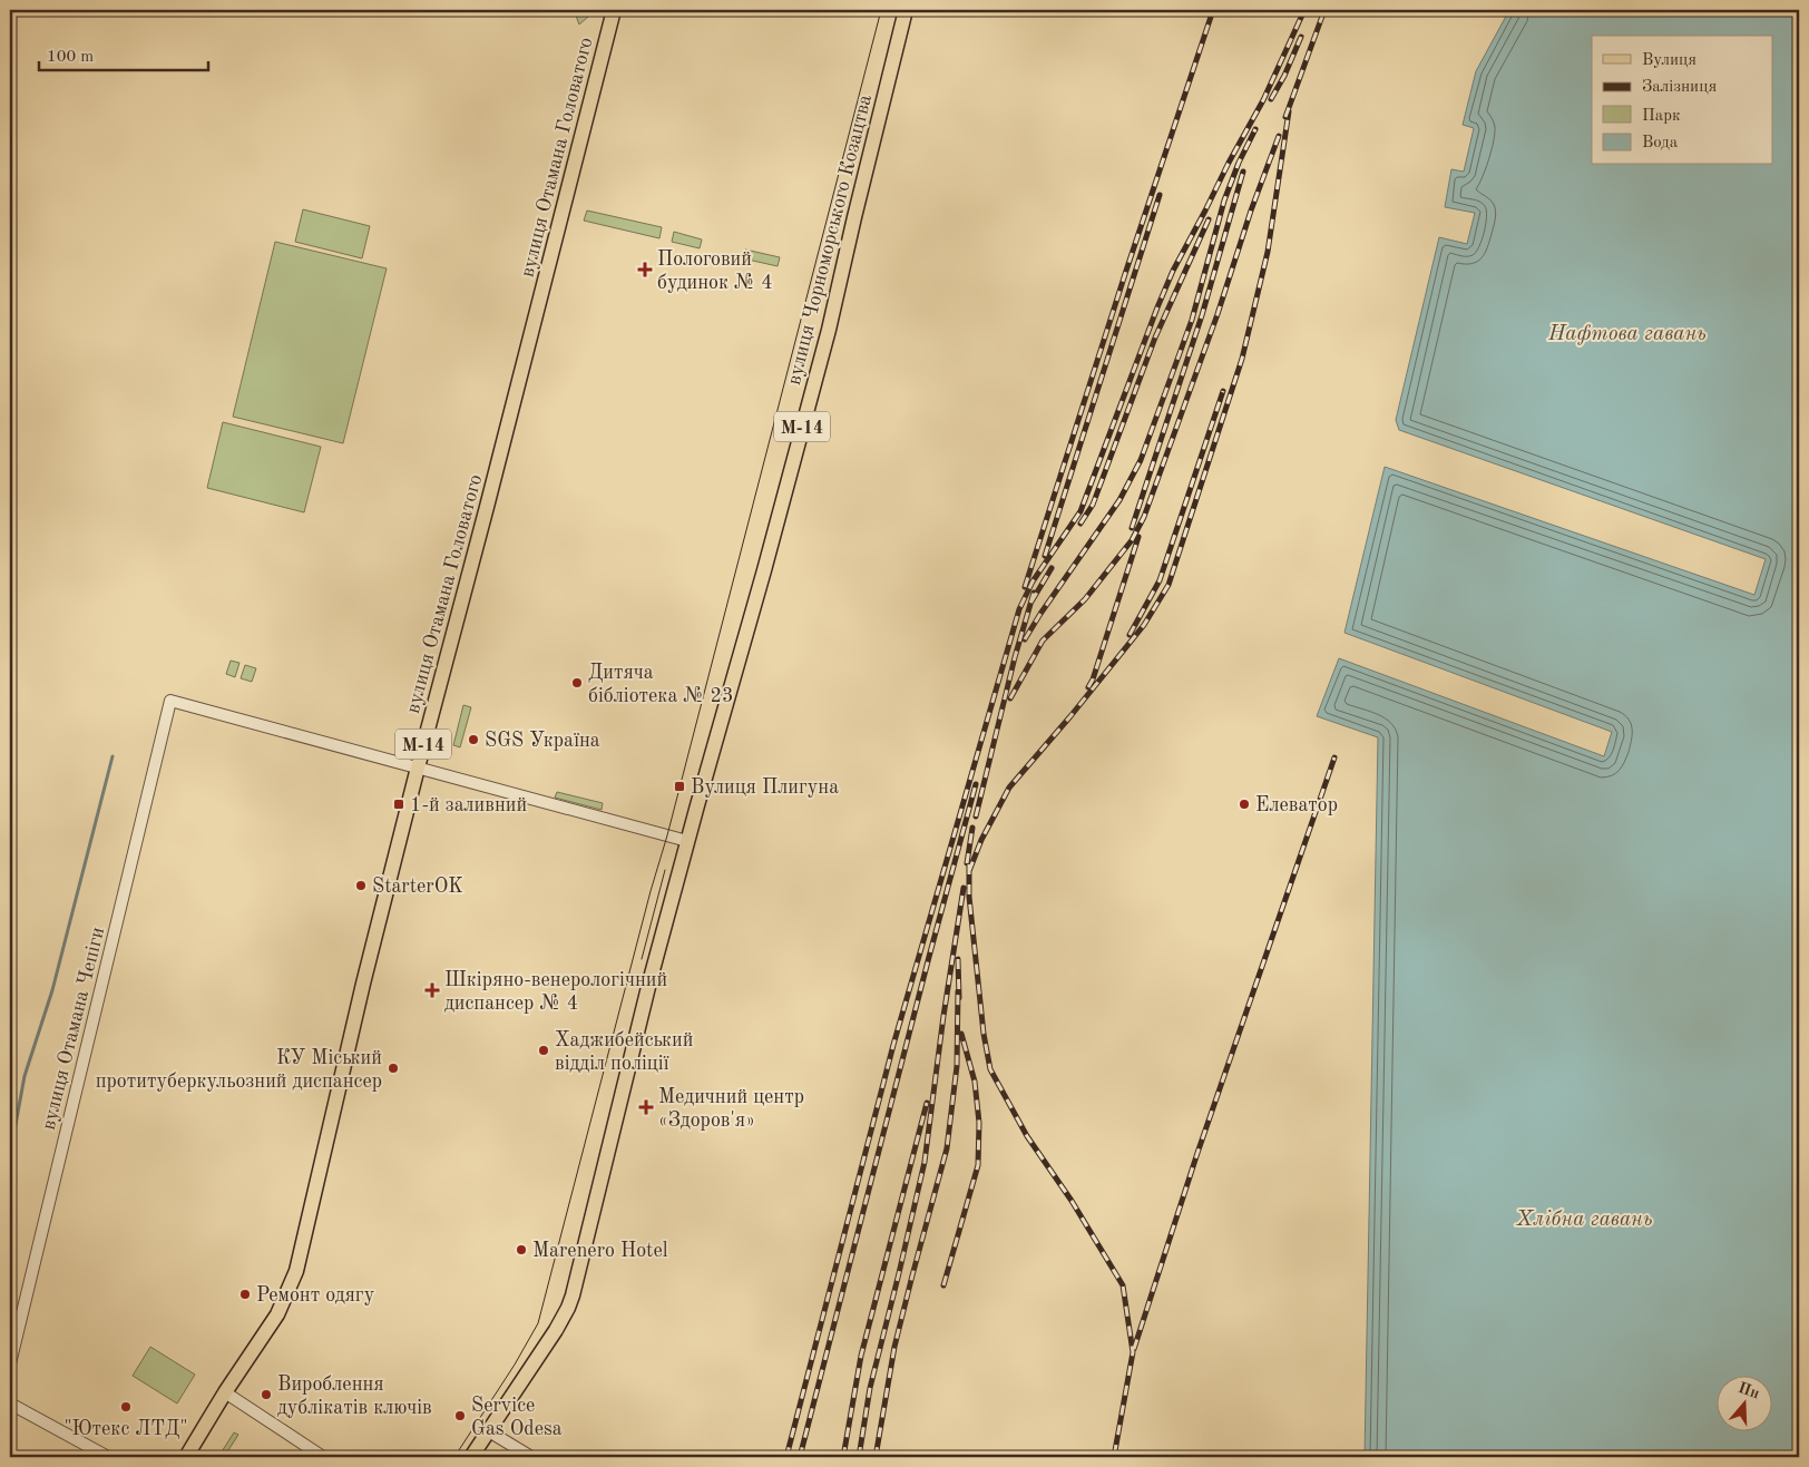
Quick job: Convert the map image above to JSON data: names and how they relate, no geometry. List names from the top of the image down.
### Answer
{
  "streets": {
    "main road": ["вулиця Отамана Головатого", "вулиця Чорноморського Козацтва", "М-14"],
    "street": ["вулиця Отамана Чепіги"]
  },
  "crossings": [
    ["вулиця Отамана Головатого", "вулиця Отамана Чепіги"]
  ],
  "water": ["Нафтова гавань", "Хлібна гавань"],
  "places": {
    "health": ["Пологовий будинок № 4", "Шкіряно-венерологічний диспансер № 4", "Медичний центр «Здоров'я»"],
    "other": [
      "Дитяча бібліотека № 23",
      "SGS Україна",
      "Елеватор",
      "StarterOK",
      "Хаджибейський відділ поліції",
      "КУ Міський протитуберкульозний диспансер",
      "Marenero Hotel",
      "Ремонт одягу",
      "Вироблення дублікатів ключів",
      "\"Ютекс ЛТД\"",
      "Service Gas Odesa"
    ],
    "transit": ["Вулиця Плигуна", "1-й заливний"]
  },
  "legend": [
    "Вулиця",
    "Залізниця",
    "Парк",
    "Вода"
  ],
  "scale_bar": "100 m",
  "north": "top"
}
